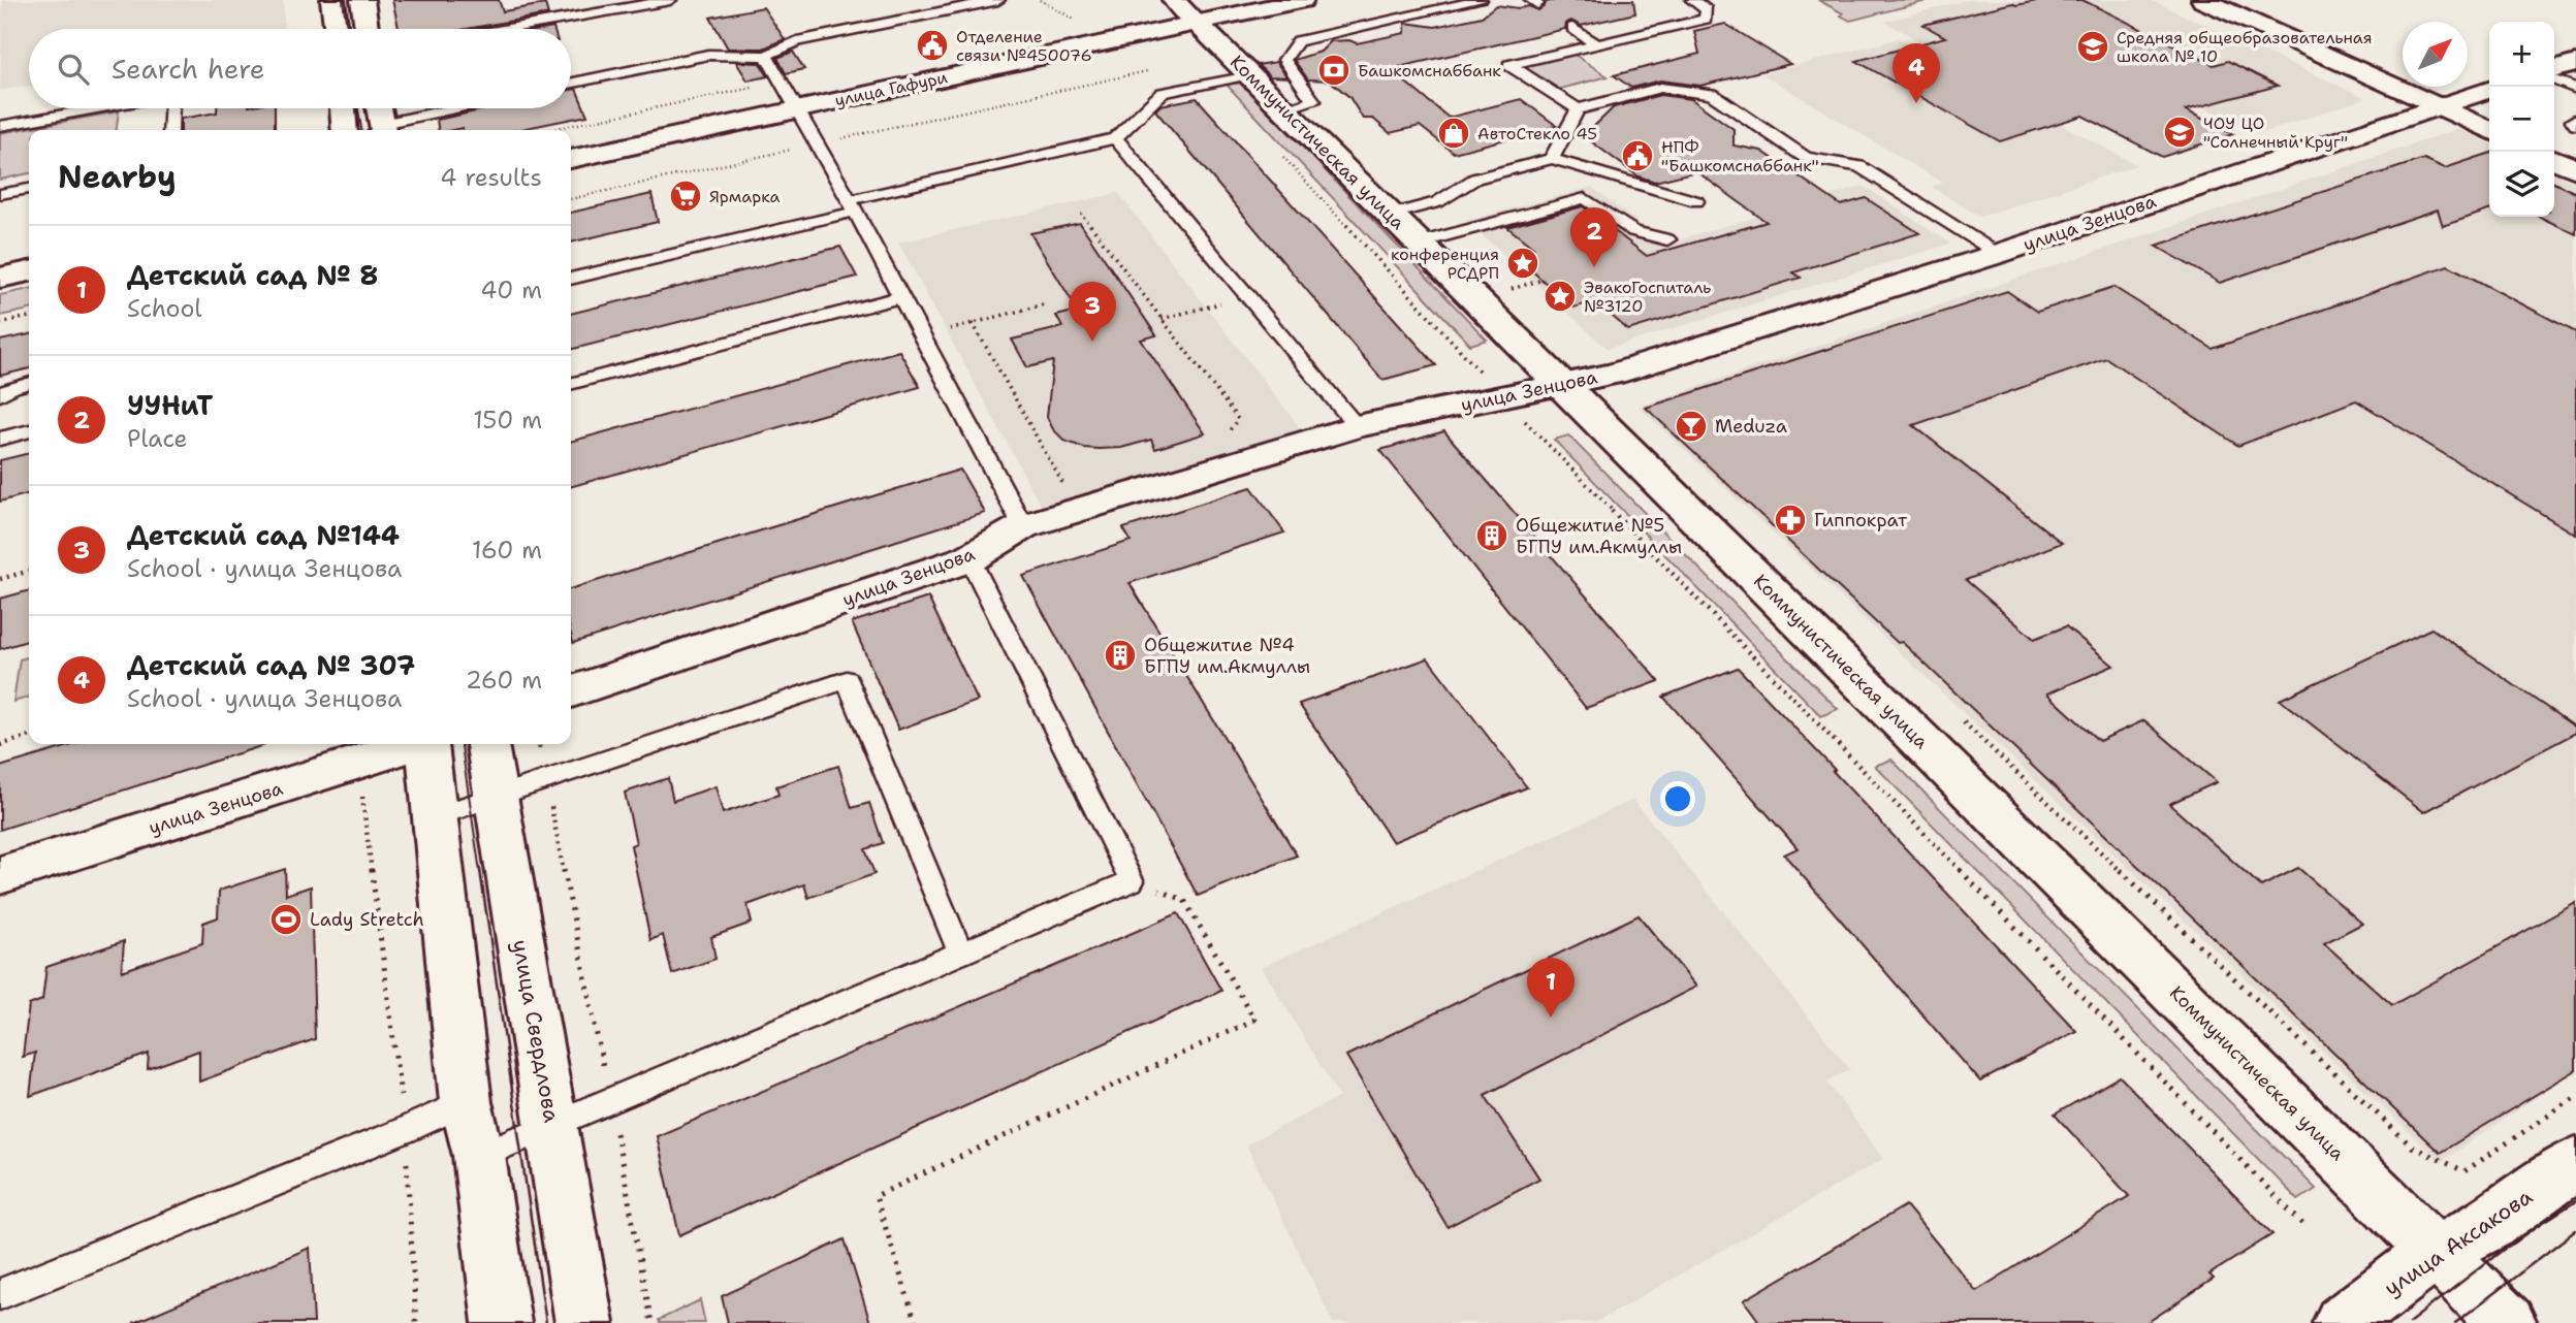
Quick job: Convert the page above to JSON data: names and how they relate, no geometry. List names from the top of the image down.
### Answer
{
  "streets": {
    "street": [
      "улица Гафури",
      "Коммунистическая улица",
      "улица Зенцова",
      "улица Свердлова",
      "улица Аксакова"
    ]
  },
  "crossings": [
    ["улица Гафури", "Коммунистическая улица"],
    ["Коммунистическая улица", "улица Зенцова"],
    ["Коммунистическая улица", "улица Аксакова"]
  ],
  "places": {
    "public building": ["Отделение связи №450076", "НПФ \"Башкомснаббанк\""],
    "school or university": ["Средняя общеобразовательная школа № 10", "ЧОУ ЦО \"Солнечный Круг\""],
    "bank": ["Башкомснаббанк"],
    "shop": ["АвтоСтекло 45"],
    "supermarket": ["Ярмарка"],
    "place": ["конференция РСДРП", "ЭвакоГоспиталь №3120"],
    "bar": ["Meduza"],
    "pharmacy": ["Гиппократ"],
    "building": ["Общежитие №5 БГПУ им.Акмуллы", "Общежитие №4 БГПУ им.Акмуллы"],
    "sports": ["Lady Stretch"]
  },
  "north": "top right",
  "page": {
    "map_buttons": ["+", "−"],
    "search": "Search here",
    "pins": [
      "4",
      "2",
      "3",
      "1"
    ],
    "heading": ["Nearby", "4 results"],
    "list": [
      {
        "mark": "1",
        "name": "Детский сад № 8",
        "note": "School",
        "value": "40 m"
      },
      {
        "mark": "2",
        "name": "УУНиТ",
        "note": "Place",
        "value": "150 m"
      },
      {
        "mark": "3",
        "name": "Детский сад №144",
        "note": "School · улица Зенцова",
        "value": "160 m"
      },
      {
        "mark": "4",
        "name": "Детский сад № 307",
        "note": "School · улица Зенцова",
        "value": "260 m"
      }
    ]
  }
}
